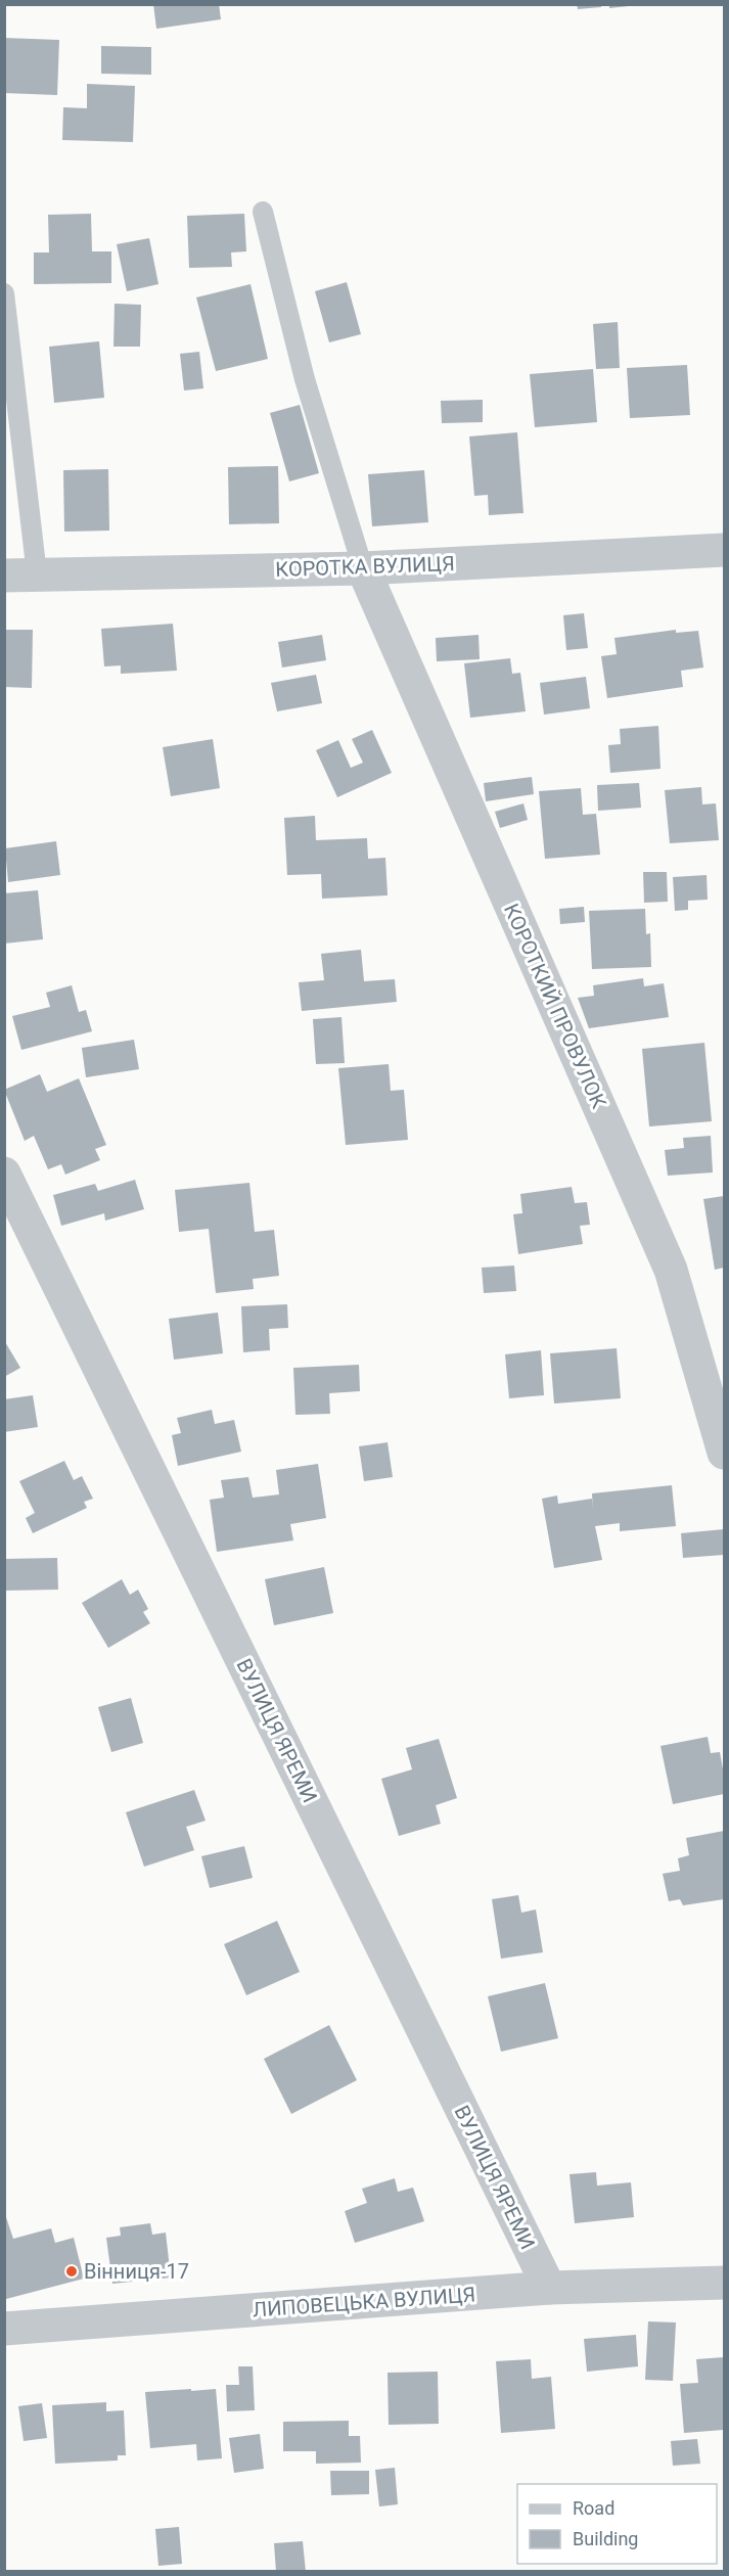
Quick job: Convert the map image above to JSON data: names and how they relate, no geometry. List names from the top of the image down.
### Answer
{
  "streets": {
    "street": [
      "КОРОТКА ВУЛИЦЯ",
      "КОРОТКИЙ ПРОВУЛОК",
      "ВУЛИЦЯ ЯРЕМИ",
      "ЛИПОВЕЦЬКА ВУЛИЦЯ"
    ]
  },
  "crossings": [
    ["КОРОТКА ВУЛИЦЯ", "КОРОТКИЙ ПРОВУЛОК"],
    ["ВУЛИЦЯ ЯРЕМИ", "ЛИПОВЕЦЬКА ВУЛИЦЯ"]
  ],
  "places": ["Вінниця-17"],
  "legend": ["Road", "Building"]
}
